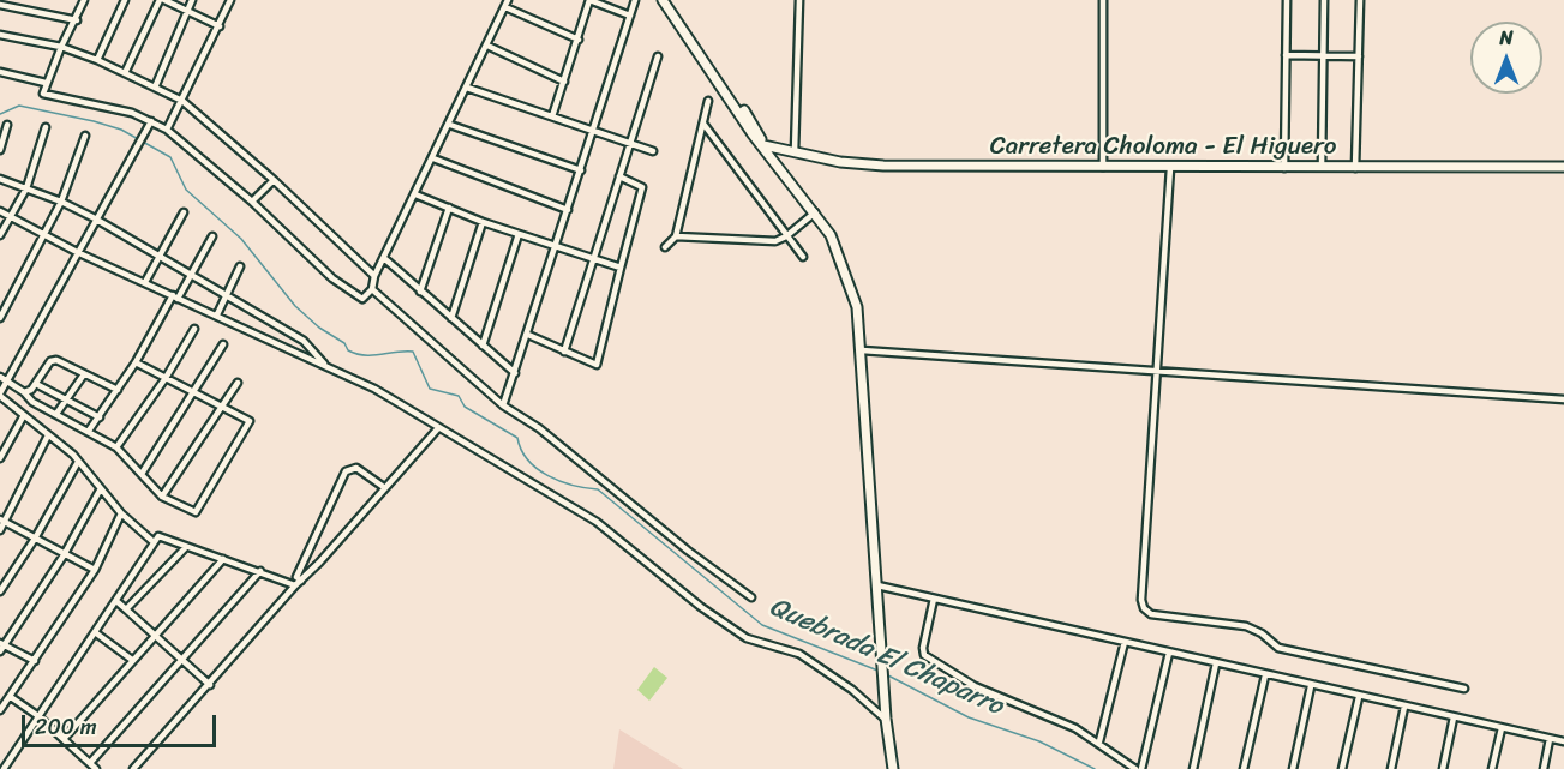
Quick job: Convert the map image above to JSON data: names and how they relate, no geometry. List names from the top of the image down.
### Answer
{
  "streets": {
    "main road": ["Carretera Choloma - El Higuero"]
  },
  "water": ["Quebrada El Chaparro"],
  "scale_bar": "200 m",
  "north": "top"
}
